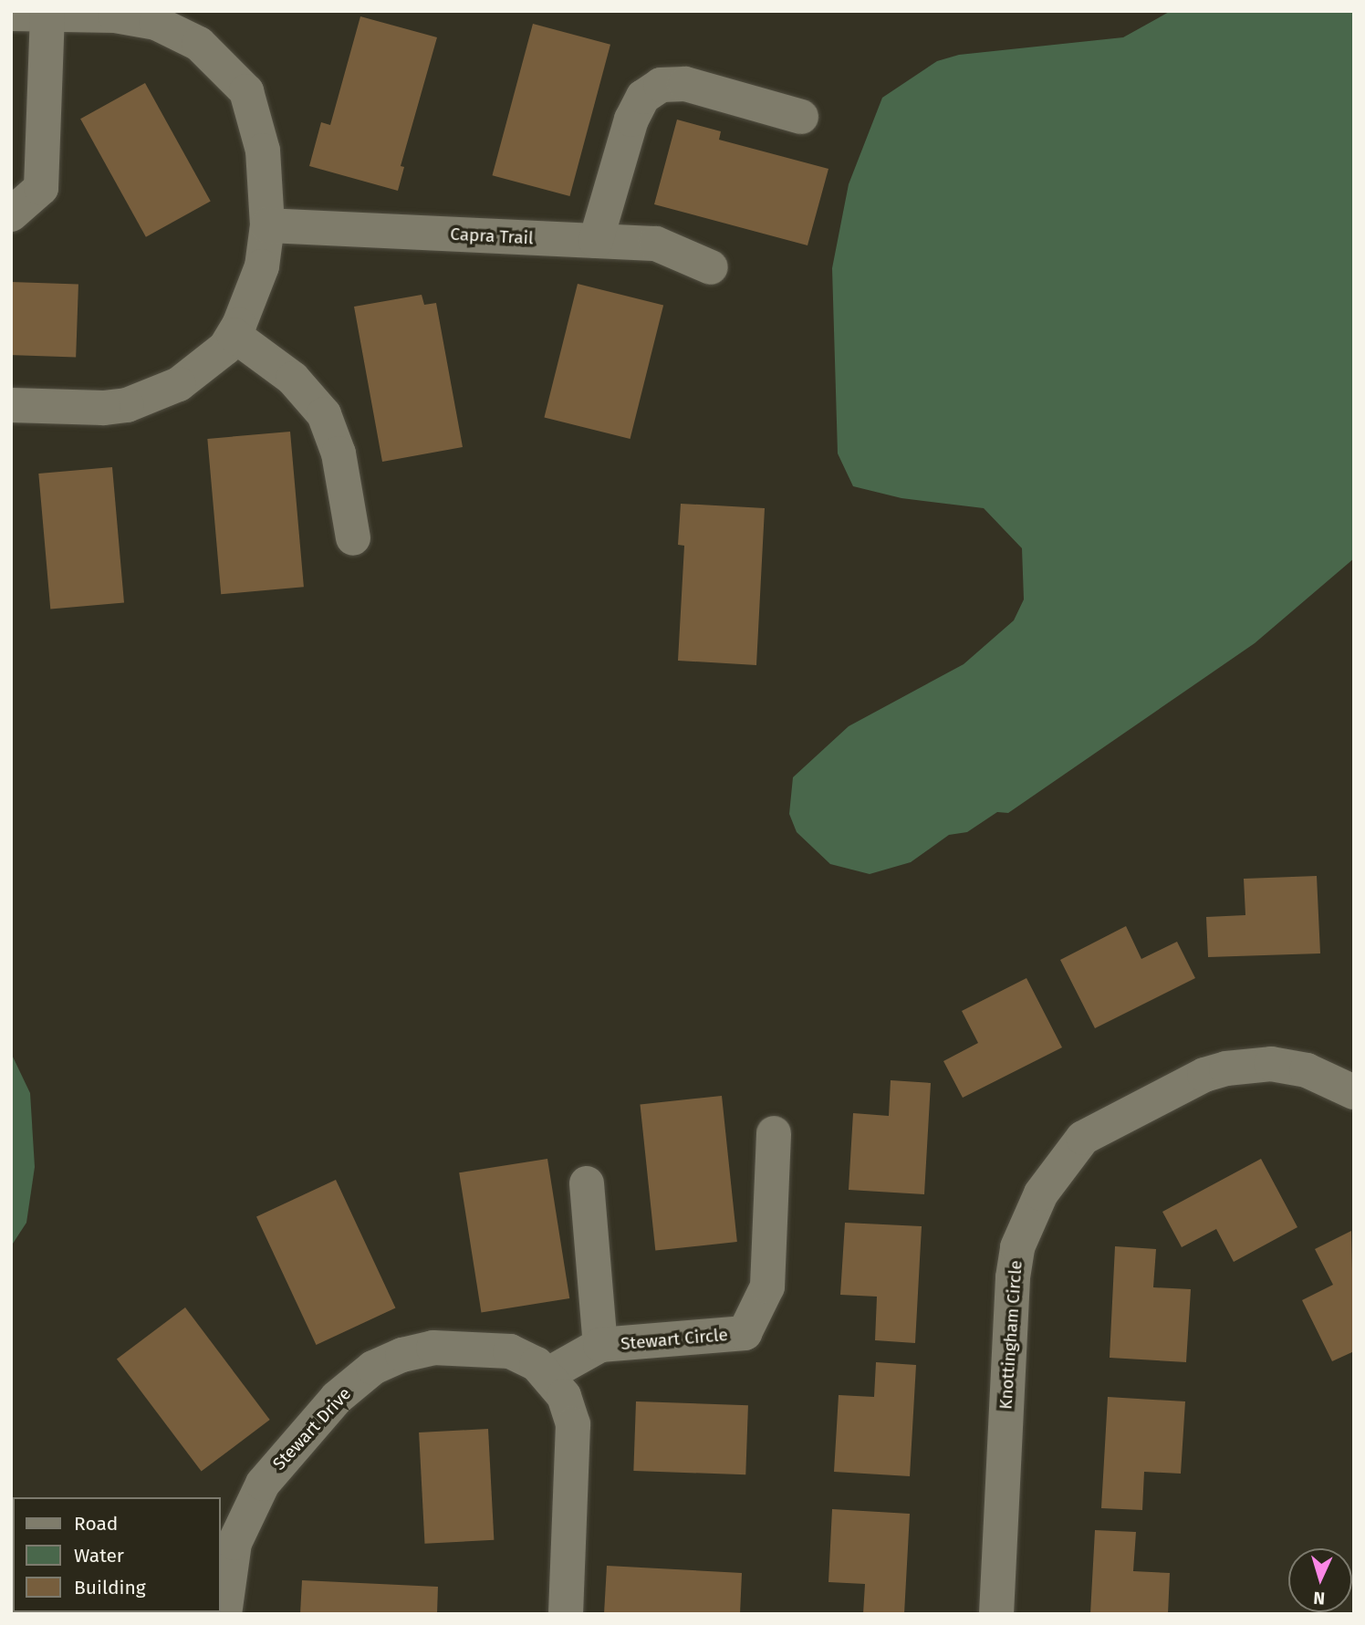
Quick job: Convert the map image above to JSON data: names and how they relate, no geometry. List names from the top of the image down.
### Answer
{
  "streets": {
    "street": [
      "Capra Trail",
      "Knottingham Circle",
      "Stewart Circle",
      "Stewart Drive"
    ]
  },
  "crossings": [
    ["Stewart Circle", "Stewart Drive"]
  ],
  "legend": ["Road", "Water", "Building"],
  "north": "bottom"
}
